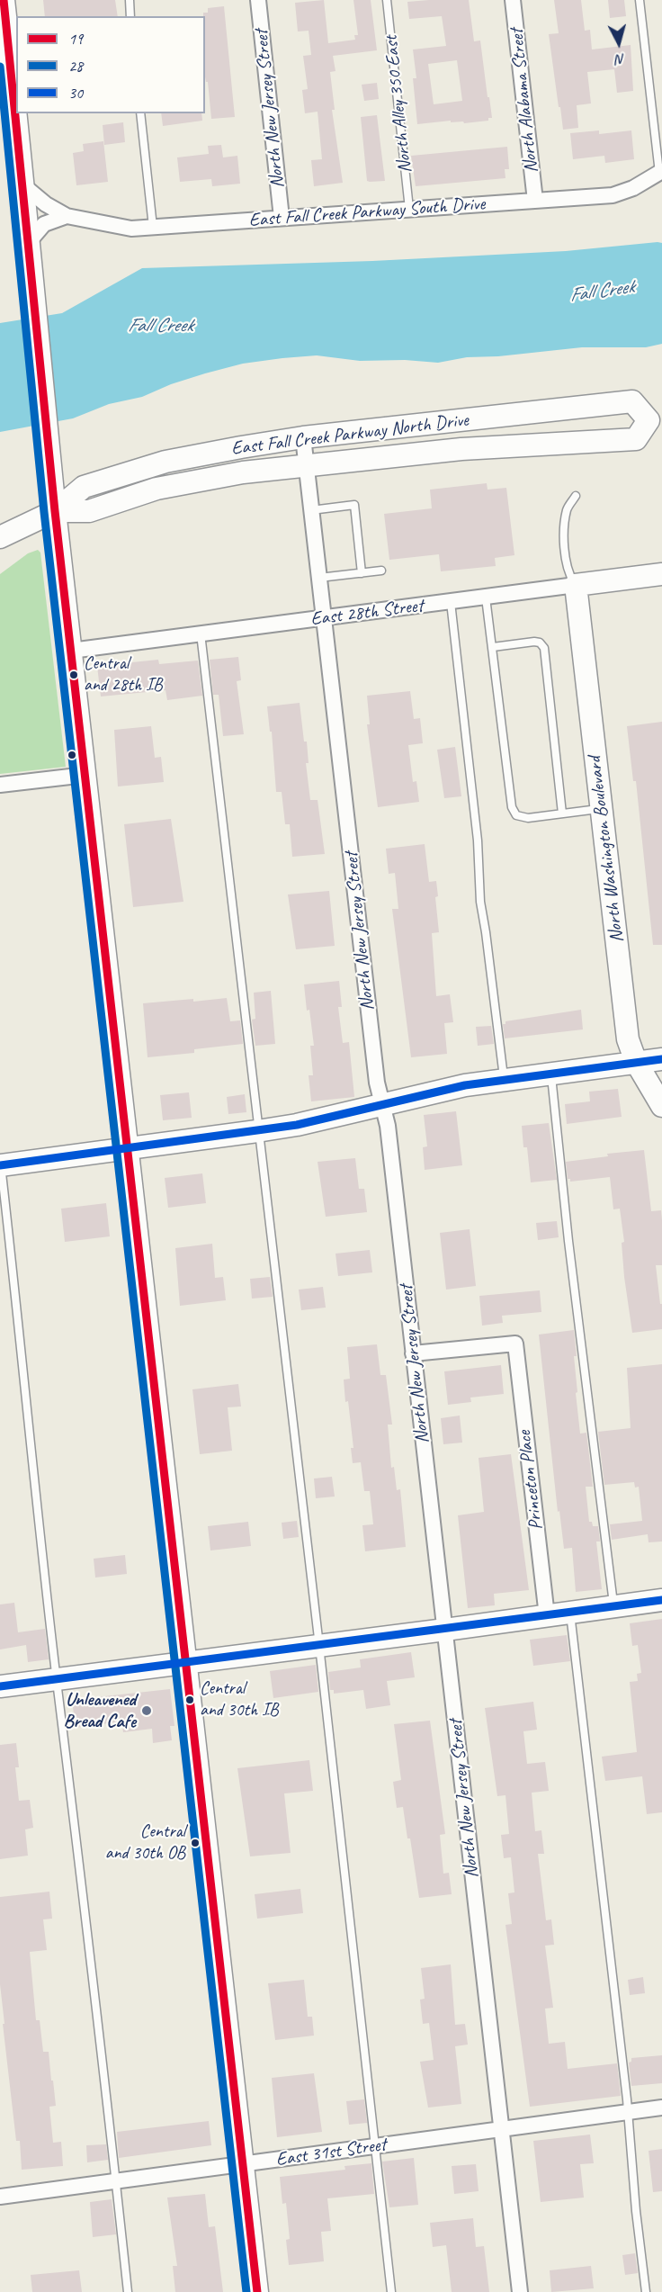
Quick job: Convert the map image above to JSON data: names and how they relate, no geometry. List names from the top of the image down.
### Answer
{
  "streets": {
    "main road": ["East Fall Creek Parkway North Drive", "East 28th Street", "North Washington Boulevard"],
    "street": [
      "North Alabama Street",
      "North New Jersey Street",
      "East Fall Creek Parkway South Drive",
      "Princeton Place",
      "East 31st Street"
    ],
    "lane": ["North Alley 350 East"]
  },
  "crossings": [
    ["North Alabama Street", "East Fall Creek Parkway South Drive"],
    ["North Alley 350 East", "East Fall Creek Parkway South Drive"],
    ["North New Jersey Street", "East Fall Creek Parkway South Drive"],
    ["North New Jersey Street", "East Fall Creek Parkway North Drive"],
    ["North New Jersey Street", "East 28th Street"],
    ["North New Jersey Street", "Princeton Place"],
    ["North New Jersey Street", "East 31st Street"],
    ["East 28th Street", "North Washington Boulevard"]
  ],
  "water": ["Fall Creek"],
  "places": [
    "Central and 28th IB",
    "Central and 30th IB",
    "Unleavened Bread Cafe",
    "Central and 30th OB"
  ],
  "lines": ["transit line 19", "transit line 28", "transit line 30"],
  "legend": ["19", "28", "30"],
  "north": "bottom"
}
